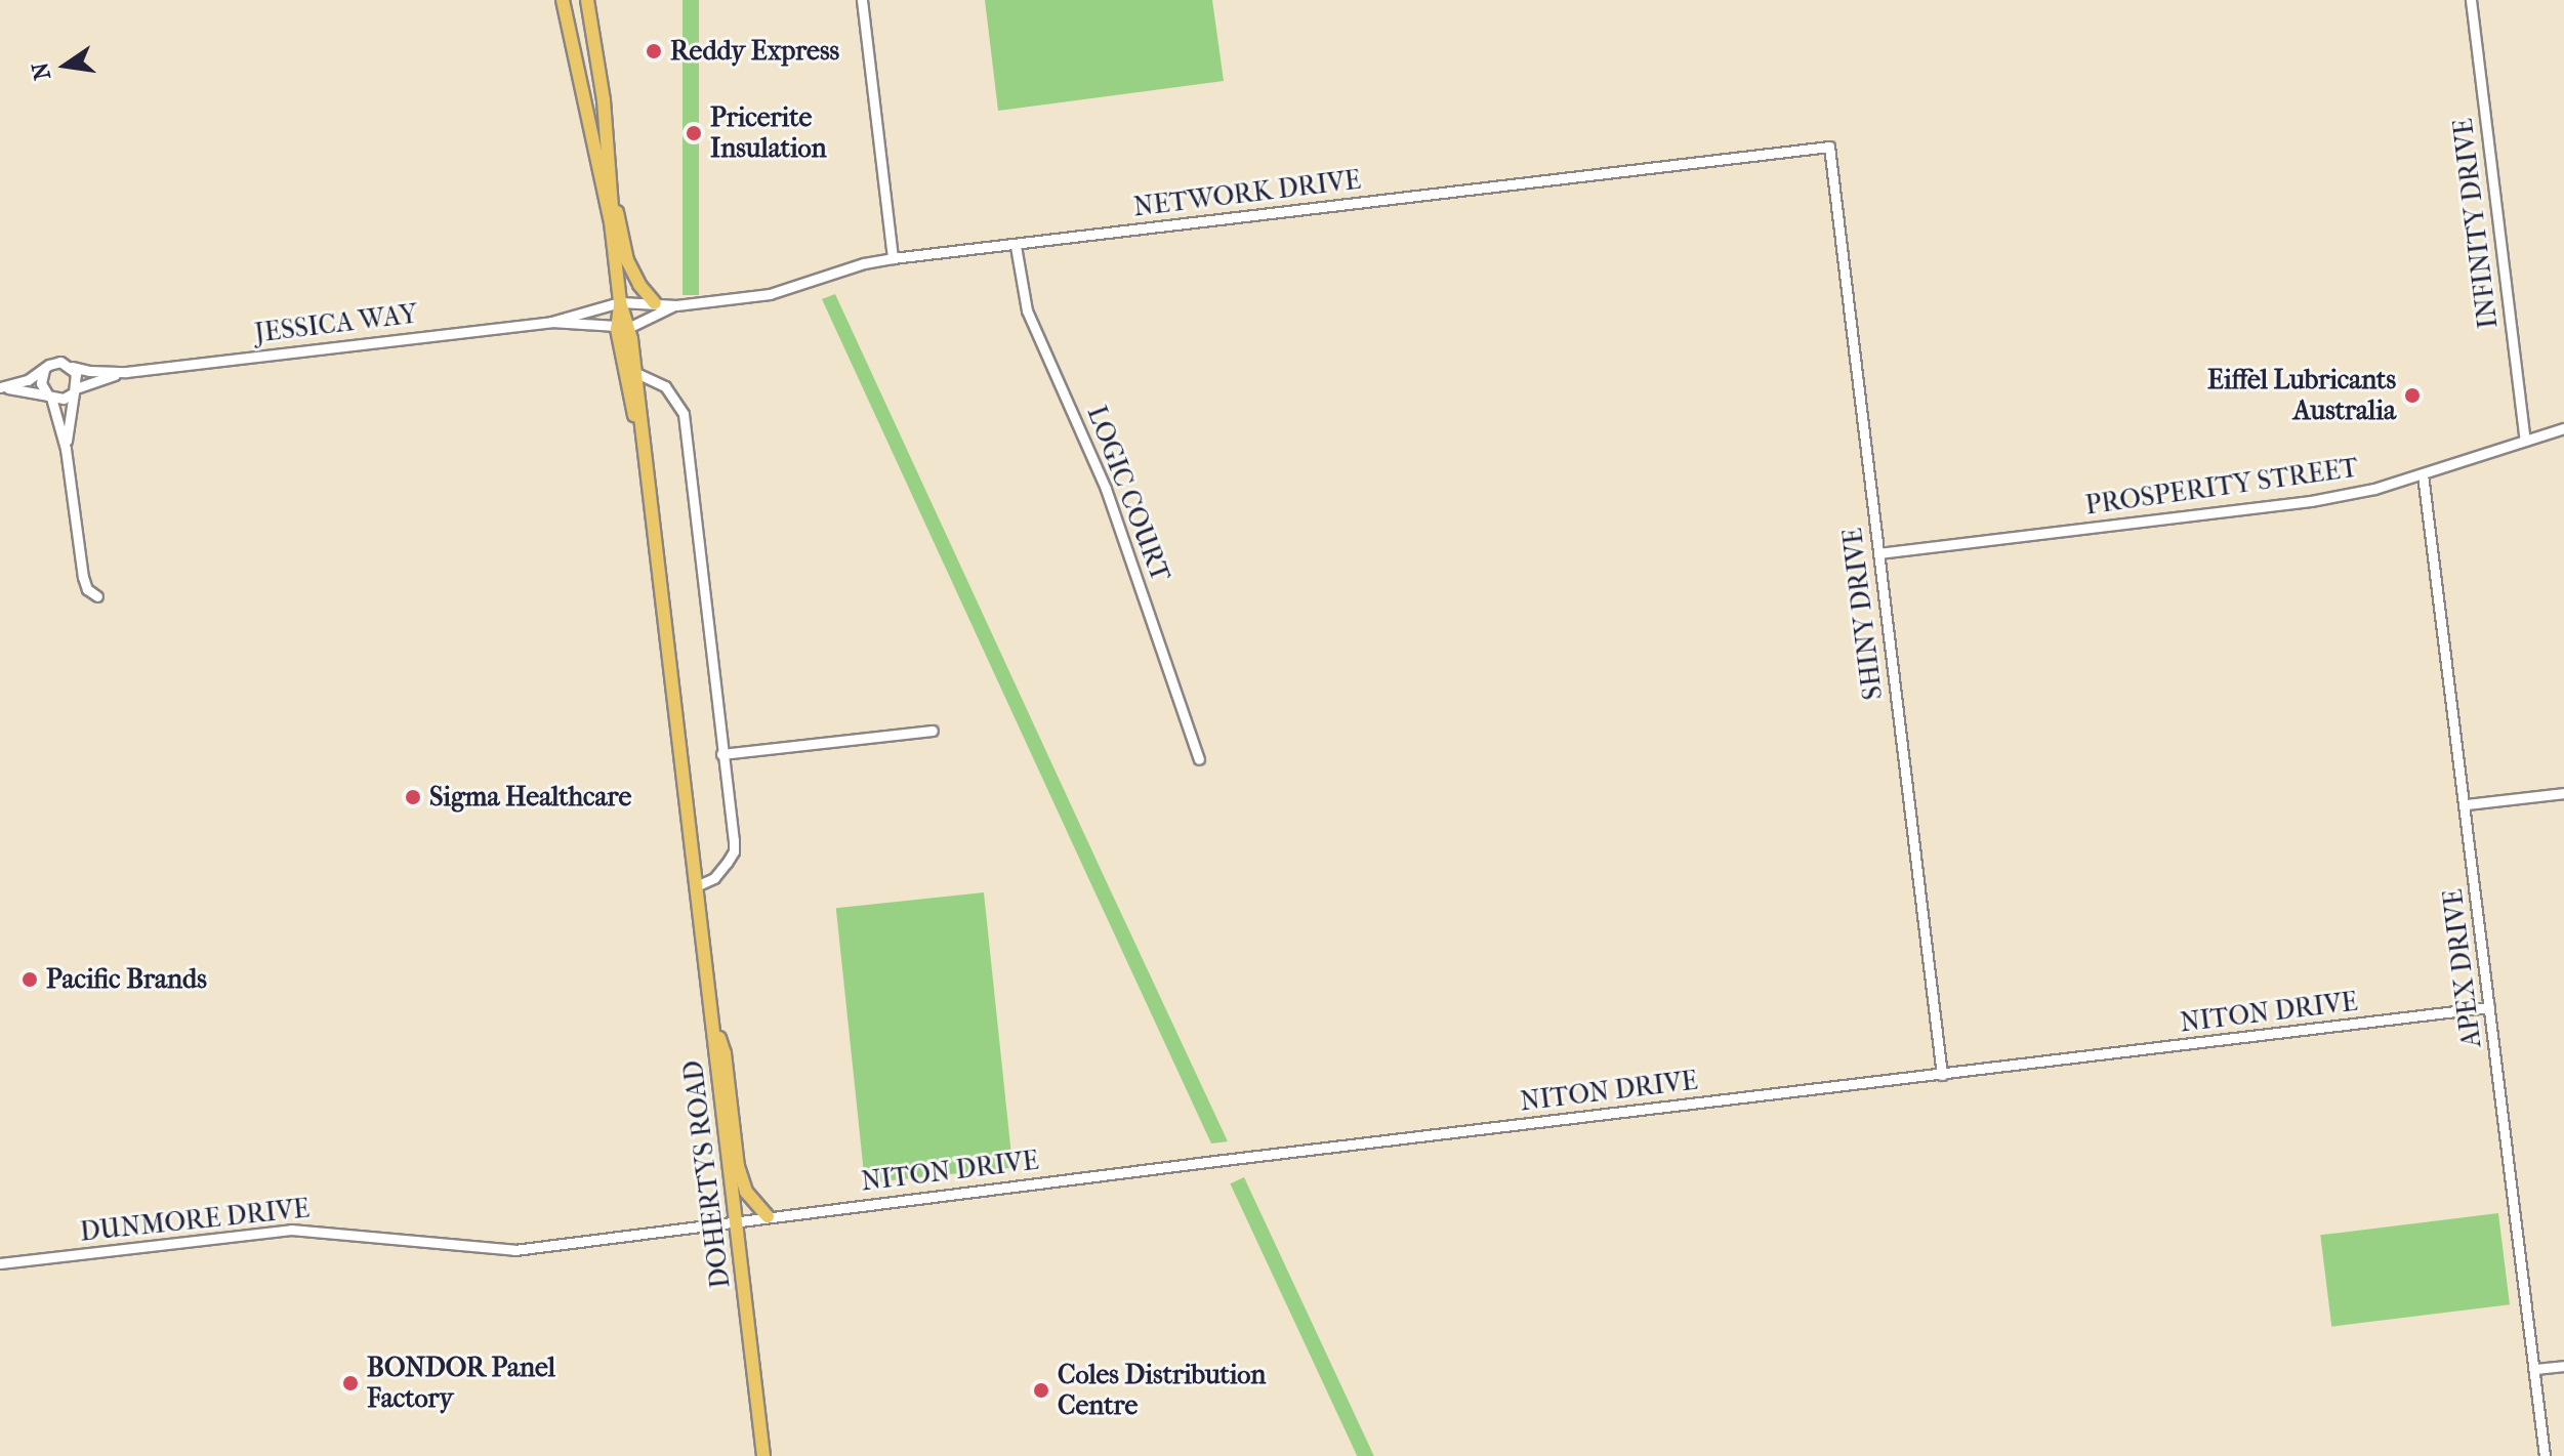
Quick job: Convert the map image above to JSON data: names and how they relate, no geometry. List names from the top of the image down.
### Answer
{
  "streets": {
    "main road": ["DOHERTYS ROAD"],
    "street": [
      "NETWORK DRIVE",
      "INFINITY DRIVE",
      "JESSICA WAY",
      "PROSPERITY STREET",
      "LOGIC COURT",
      "SHINY DRIVE",
      "APEX DRIVE",
      "NITON DRIVE",
      "DUNMORE DRIVE"
    ]
  },
  "crossings": [
    ["NETWORK DRIVE", "JESSICA WAY"],
    ["NETWORK DRIVE", "LOGIC COURT"],
    ["NETWORK DRIVE", "SHINY DRIVE"],
    ["NETWORK DRIVE", "DOHERTYS ROAD"],
    ["INFINITY DRIVE", "PROSPERITY STREET"],
    ["JESSICA WAY", "DOHERTYS ROAD"],
    ["PROSPERITY STREET", "SHINY DRIVE"],
    ["PROSPERITY STREET", "APEX DRIVE"],
    ["SHINY DRIVE", "NITON DRIVE"],
    ["APEX DRIVE", "NITON DRIVE"],
    ["NITON DRIVE", "DOHERTYS ROAD"],
    ["NITON DRIVE", "DUNMORE DRIVE"],
    ["DOHERTYS ROAD", "DUNMORE DRIVE"]
  ],
  "places": [
    "Reddy Express",
    "Pricerite Insulation",
    "Eiffel Lubricants Australia",
    "Sigma Healthcare",
    "Pacific Brands",
    "BONDOR Panel Factory",
    "Coles Distribution Centre"
  ],
  "north": "left"
}
